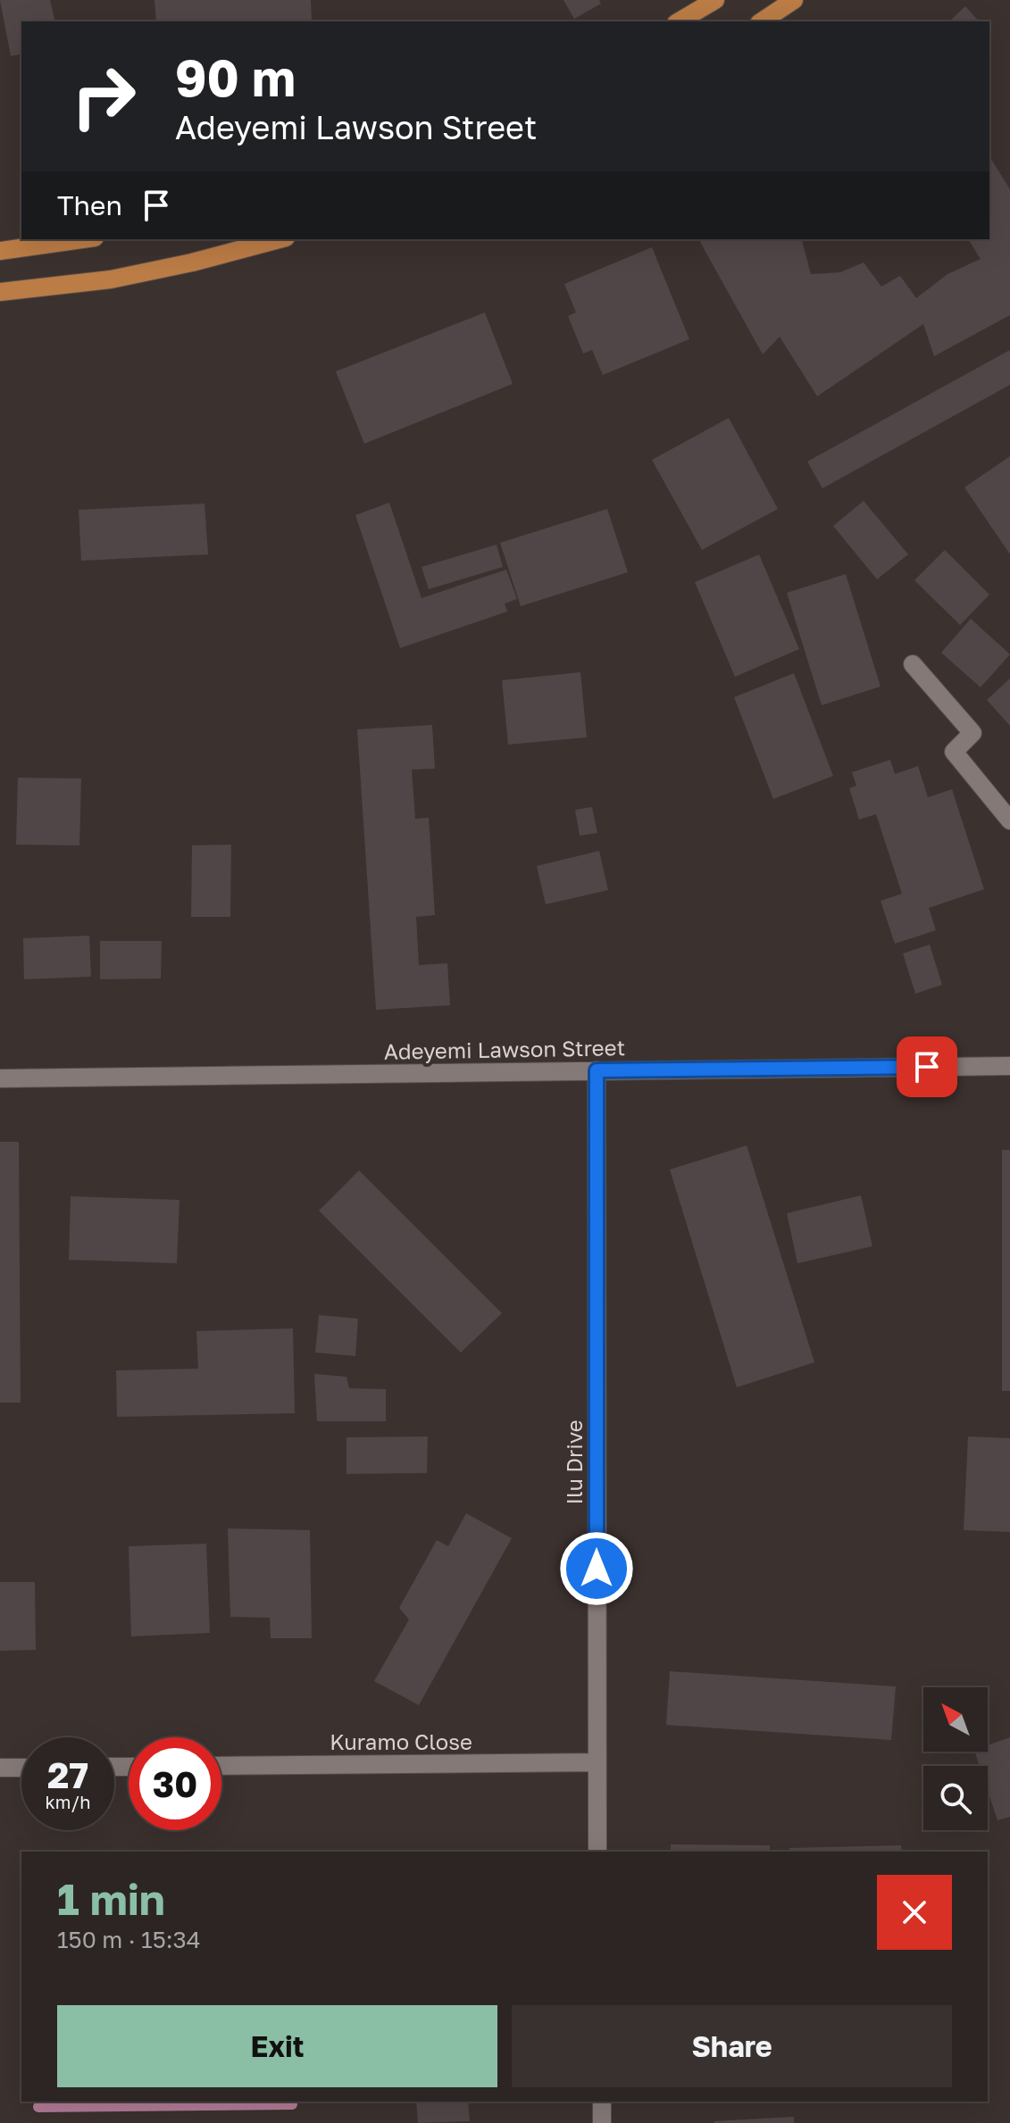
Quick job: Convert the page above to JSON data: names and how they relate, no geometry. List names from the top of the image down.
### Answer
{
  "streets": {
    "street": ["Adeyemi Lawson Street", "Ilu Drive", "Kuramo Close"]
  },
  "crossings": [
    ["Adeyemi Lawson Street", "Ilu Drive"],
    ["Ilu Drive", "Kuramo Close"]
  ],
  "north": "top left",
  "page": {
    "turn": ["90 m", "Adeyemi Lawson Street"],
    "then": "Then",
    "speed": "27 km/h",
    "limit": "30",
    "heading": ["1 min", "150 m · 15:34"],
    "buttons": ["Exit", "Share"]
  }
}
